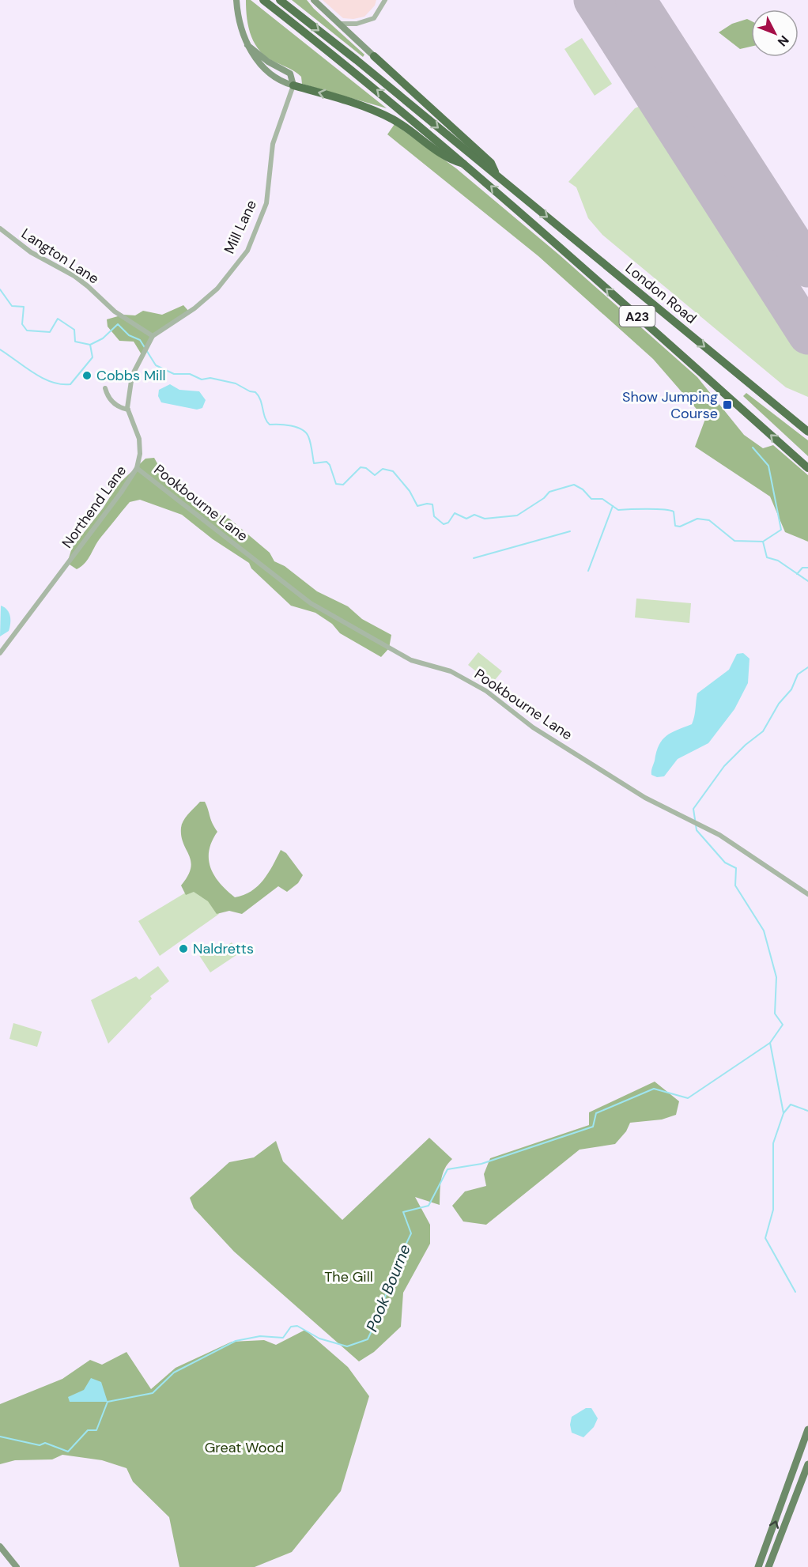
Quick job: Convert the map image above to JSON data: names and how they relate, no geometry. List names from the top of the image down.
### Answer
{
  "streets": {
    "highway": ["London Road", "A23"],
    "street": [
      "Mill Lane",
      "Langton Lane",
      "Pookbourne Lane",
      "Northend Lane"
    ]
  },
  "crossings": [
    ["Mill Lane", "Langton Lane"],
    ["Mill Lane", "Northend Lane"],
    ["London Road", "A23"],
    ["Pookbourne Lane", "Northend Lane"]
  ],
  "water": ["Pook Bourne"],
  "parks": ["The Gill", "Great Wood"],
  "places": {
    "other": ["Cobbs Mill", "Naldretts"],
    "transit": ["Show Jumping Course"]
  },
  "north": "bottom right"
}
